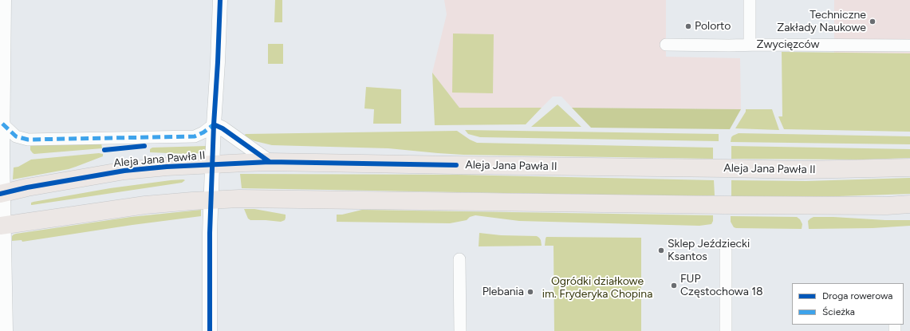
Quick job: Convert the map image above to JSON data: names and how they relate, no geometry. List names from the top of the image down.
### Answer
{
  "streets": {
    "main road": ["Aleja Jana Pawła II"],
    "street": ["Zwycięzców"]
  },
  "parks": ["Ogródki działkowe im. Fryderyka Chopina"],
  "places": [
    "Techniczne Zakłady Naukowe",
    "Polorto",
    "Sklep Jeździecki Ksantos",
    "FUP Częstochowa 18",
    "Plebania"
  ],
  "legend": ["Droga rowerowa", "Ścieżka"]
}
